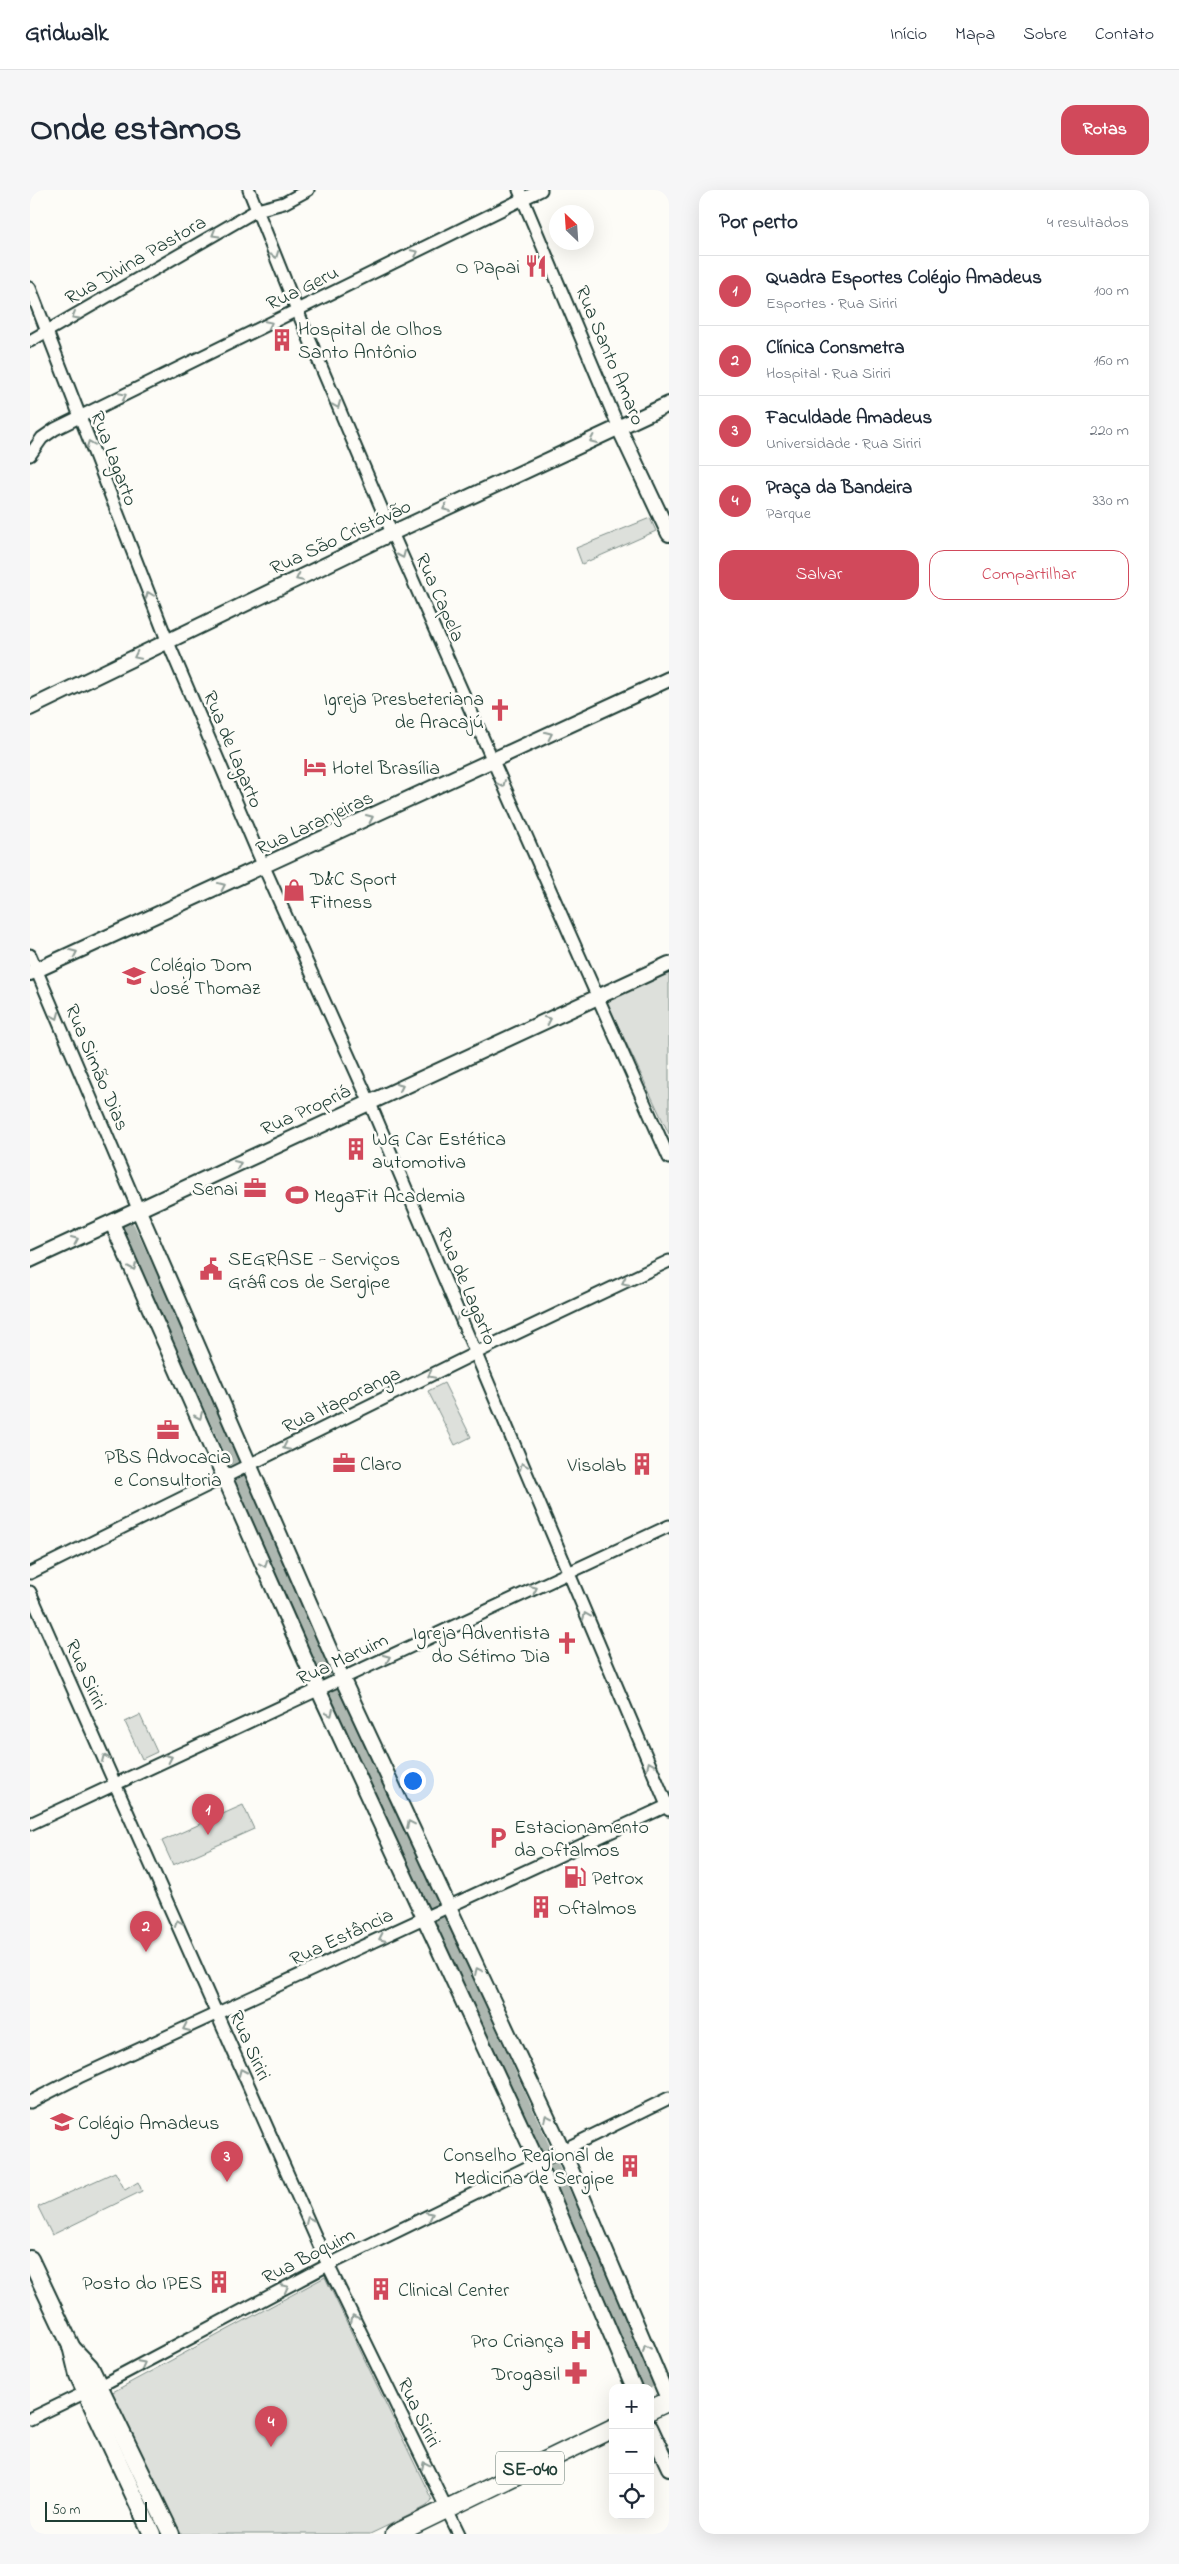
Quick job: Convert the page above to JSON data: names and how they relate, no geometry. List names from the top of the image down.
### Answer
{
  "streets": {
    "main road": ["SE-040"],
    "street": [
      "Rua Divina Pastora",
      "Rua Geru",
      "Rua Santo Amaro",
      "Rua Lagarto",
      "Rua São Cristóvão",
      "Rua Capela",
      "Rua de Lagarto",
      "Rua Laranjeiras",
      "Rua Simão Dias",
      "Rua Propriá",
      "Rua Itaporanga",
      "Rua Maruim",
      "Rua Siriri",
      "Rua Estância",
      "Rua Boquim"
    ]
  },
  "crossings": [
    ["Rua Divina Pastora", "Rua Lagarto"],
    ["Rua Divina Pastora", "Rua Capela"],
    ["Rua Geru", "Rua Santo Amaro"],
    ["Rua Geru", "Rua Lagarto"],
    ["Rua Geru", "Rua Capela"],
    ["Rua Santo Amaro", "Rua São Cristóvão"],
    ["Rua Lagarto", "Rua São Cristóvão"],
    ["Rua Lagarto", "Rua de Lagarto"],
    ["Rua São Cristóvão", "Rua Capela"],
    ["Rua São Cristóvão", "Rua de Lagarto"],
    ["Rua Capela", "Rua Laranjeiras"],
    ["Rua Capela", "Rua Propriá"],
    ["Rua de Lagarto", "Rua Laranjeiras"],
    ["Rua de Lagarto", "Rua Propriá"],
    ["Rua de Lagarto", "Rua Itaporanga"],
    ["Rua de Lagarto", "Rua Maruim"],
    ["Rua de Lagarto", "Rua Estância"],
    ["Rua Laranjeiras", "Rua Simão Dias"],
    ["Rua Simão Dias", "Rua Propriá"],
    ["Rua Maruim", "Rua Siriri"],
    ["Rua Siriri", "Rua Estância"],
    ["Rua Siriri", "Rua Boquim"],
    ["Rua Siriri", "SE-040"]
  ],
  "one_way": [
    "Rua Divina Pastora",
    "Rua Geru",
    "Rua Lagarto",
    "Rua São Cristóvão",
    "Rua Capela",
    "Rua de Lagarto",
    "Rua Laranjeiras",
    "Rua Simão Dias",
    "Rua Propriá",
    "Rua Itaporanga",
    "Rua Maruim",
    "Rua Siriri",
    "Rua Estância",
    "Rua Boquim"
  ],
  "places": {
    "restaurant": ["O Papai"],
    "building": [
      "Hospital de Olhos Santo Antônio",
      "WG Car Estética automotiva",
      "Visolab",
      "Oftalmos",
      "Conselho Regional de Medicina de Sergipe",
      "Posto do IPES",
      "Clinical Center"
    ],
    "church": ["Igreja Presbeteriana de Aracajú", "Igreja Adventista do Sétimo Dia"],
    "hotel": ["Hotel Brasília"],
    "shop": ["D&C Sport Fitness"],
    "school or university": ["Colégio Dom José Thomaz", "Colégio Amadeus"],
    "office": ["Senai", "PBS Advocacia e Consultoria", "Claro"],
    "sports": ["MegaFit Academia"],
    "public building": ["SEGRASE - Serviços Gráficos de Sergipe"],
    "parking": ["Estacionamento da Oftalmos"],
    "fuel station": ["Petrox"],
    "hospital": ["Pro Criança"],
    "pharmacy": ["Drogasil"]
  },
  "scale_bar": "50 m",
  "north": "top left",
  "page": {
    "header": "Gridwalk",
    "nav": [
      "Início",
      "Mapa",
      "Sobre",
      "Contato"
    ],
    "title": "Onde estamos",
    "buttons": [
      "Rotas",
      ["Salvar", "Compartilhar"]
    ],
    "heading": ["Por perto", "4 resultados"],
    "list": [
      {
        "mark": "1",
        "name": "Quadra Esportes Colégio Amadeus",
        "note": "Esportes · Rua Siriri",
        "value": "100 m"
      },
      {
        "mark": "2",
        "name": "Clínica Consmetra",
        "note": "Hospital · Rua Siriri",
        "value": "160 m"
      },
      {
        "mark": "3",
        "name": "Faculdade Amadeus",
        "note": "Universidade · Rua Siriri",
        "value": "220 m"
      },
      {
        "mark": "4",
        "name": "Praça da Bandeira",
        "note": "Parque",
        "value": "330 m"
      }
    ],
    "pins": [
      "1",
      "2",
      "3",
      "4"
    ],
    "map_buttons": ["+", "−"],
    "scale": "50 m"
  }
}
